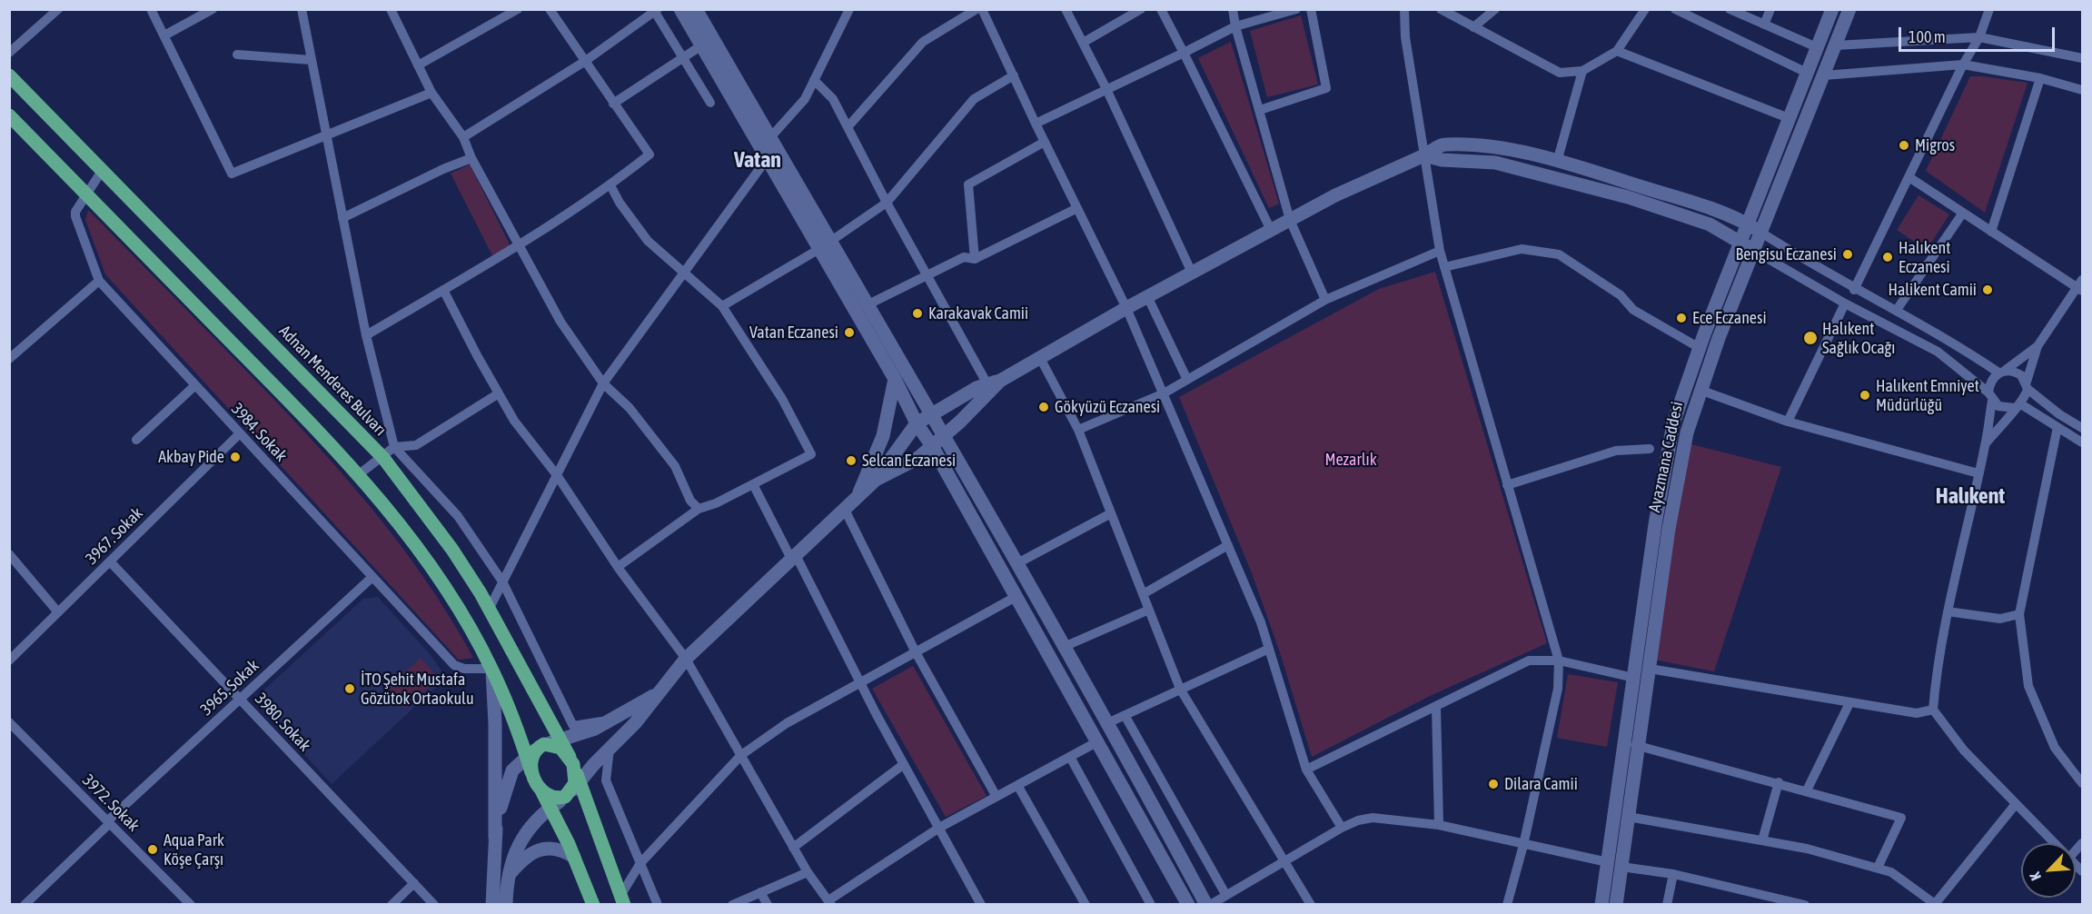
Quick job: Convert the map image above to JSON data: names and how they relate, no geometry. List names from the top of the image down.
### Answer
{
  "streets": {
    "main road": ["Adnan Menderes Bulvarı"],
    "street": [
      "3984. Sokak",
      "Ayazmana Caddesi",
      "3967. Sokak",
      "3965. Sokak",
      "3980. Sokak",
      "3972. Sokak"
    ]
  },
  "crossings": [
    ["Adnan Menderes Bulvarı", "3984. Sokak"],
    ["3984. Sokak", "3967. Sokak"],
    ["3984. Sokak", "3965. Sokak"],
    ["3967. Sokak", "3980. Sokak"],
    ["3965. Sokak", "3980. Sokak"],
    ["3965. Sokak", "3972. Sokak"]
  ],
  "districts": ["Vatan", "Halıkent"],
  "parks": ["Mezarlık"],
  "places": [
    "Migros",
    "Bengisu Eczanesi",
    "Halıkent Eczanesi",
    "Halikent Camii",
    "Karakavak Camii",
    "Ece Eczanesi",
    "Vatan Eczanesi",
    "Halıkent Sağlık Ocağı",
    "Halıkent Emniyet Müdürlüğü",
    "Gökyüzü Eczanesi",
    "Akbay Pide",
    "Selcan Eczanesi",
    "İTO Şehit Mustafa Gözütok Ortaokulu",
    "Dilara Camii",
    "Aqua Park Köşe Çarşı"
  ],
  "scale_bar": "100 m",
  "north": "bottom left"
}
